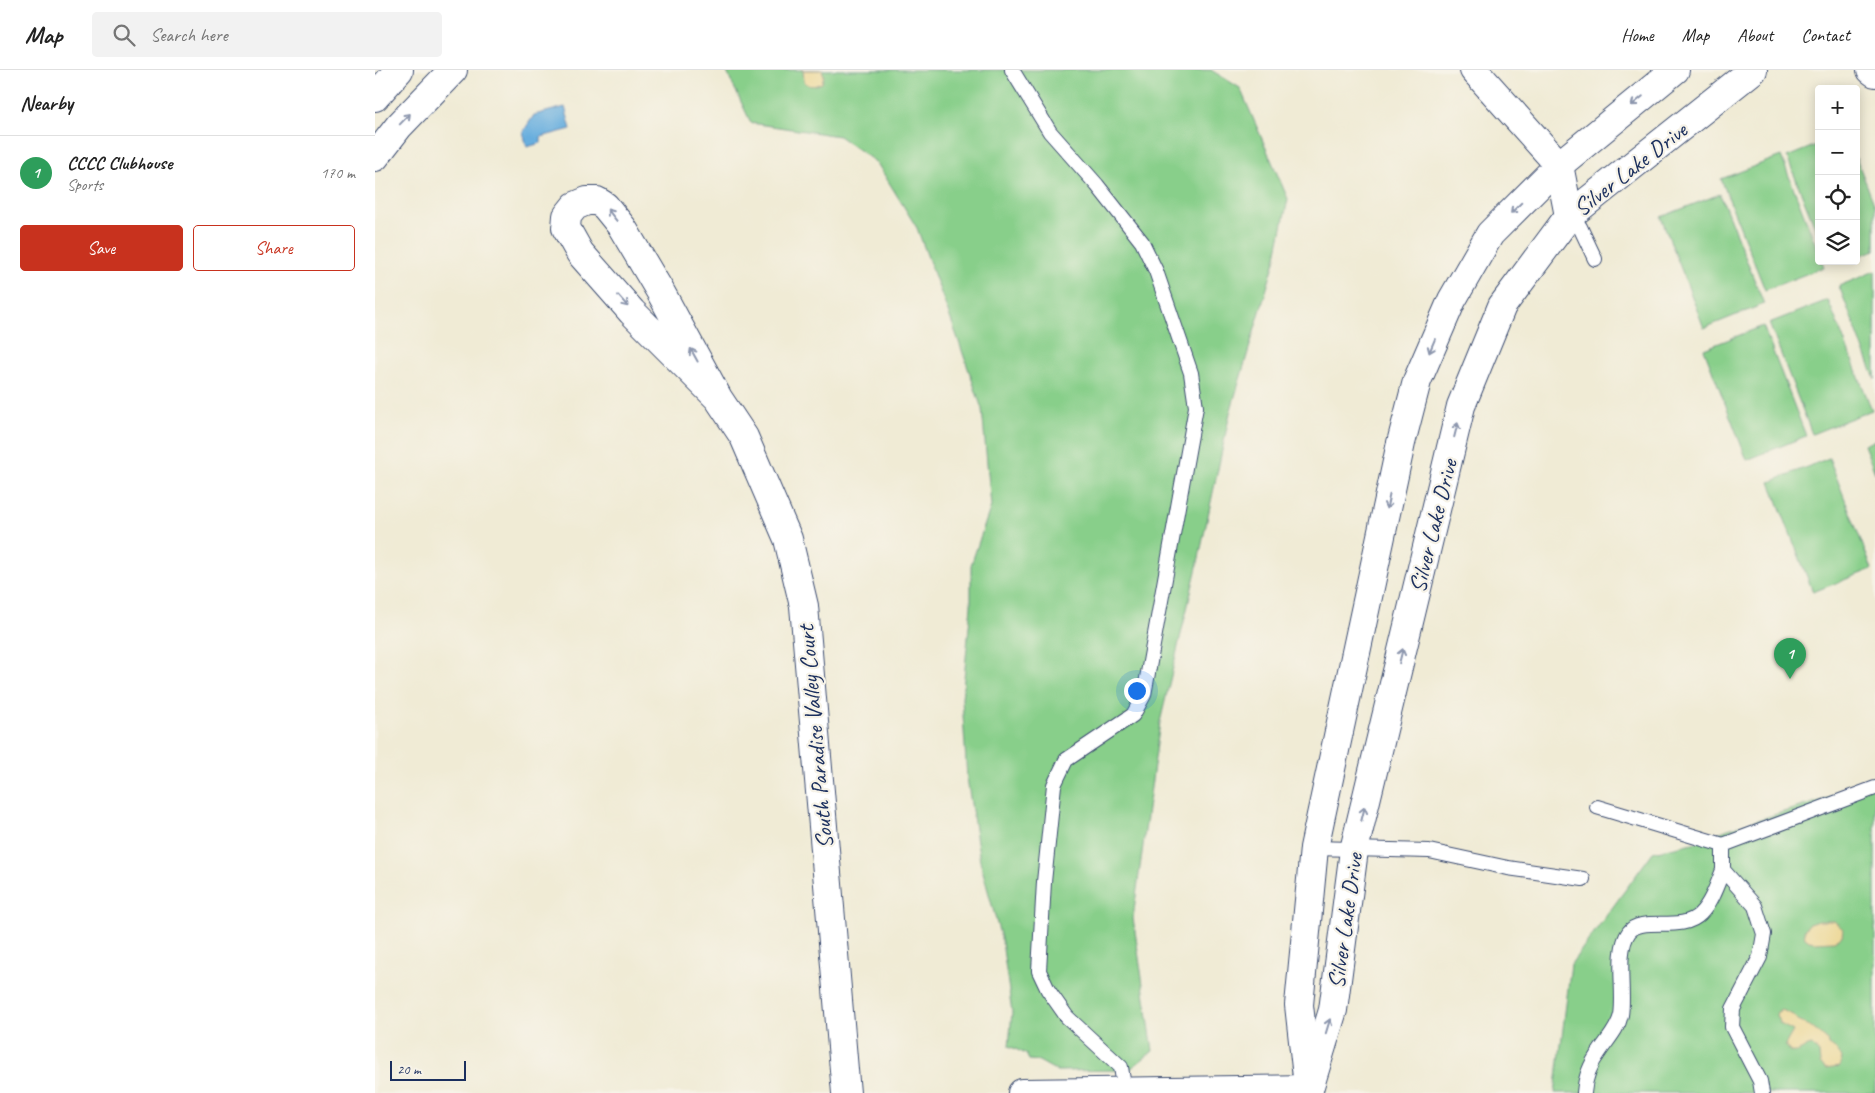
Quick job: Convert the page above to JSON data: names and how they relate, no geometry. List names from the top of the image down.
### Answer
{
  "streets": {
    "street": ["Silver Lake Drive", "South Paradise Valley Court"]
  },
  "scale_bar": "20 m",
  "page": {
    "header": "Map",
    "search": "Search here",
    "nav": [
      "Home",
      "Map",
      "About",
      "Contact"
    ],
    "heading": "Nearby",
    "map_buttons": ["+", "−"],
    "list": [
      {
        "mark": "1",
        "name": "CCCC Clubhouse",
        "note": "Sports",
        "value": "170 m"
      }
    ],
    "buttons": ["Save", "Share"],
    "pins": "1",
    "scale": "20 m"
  }
}
